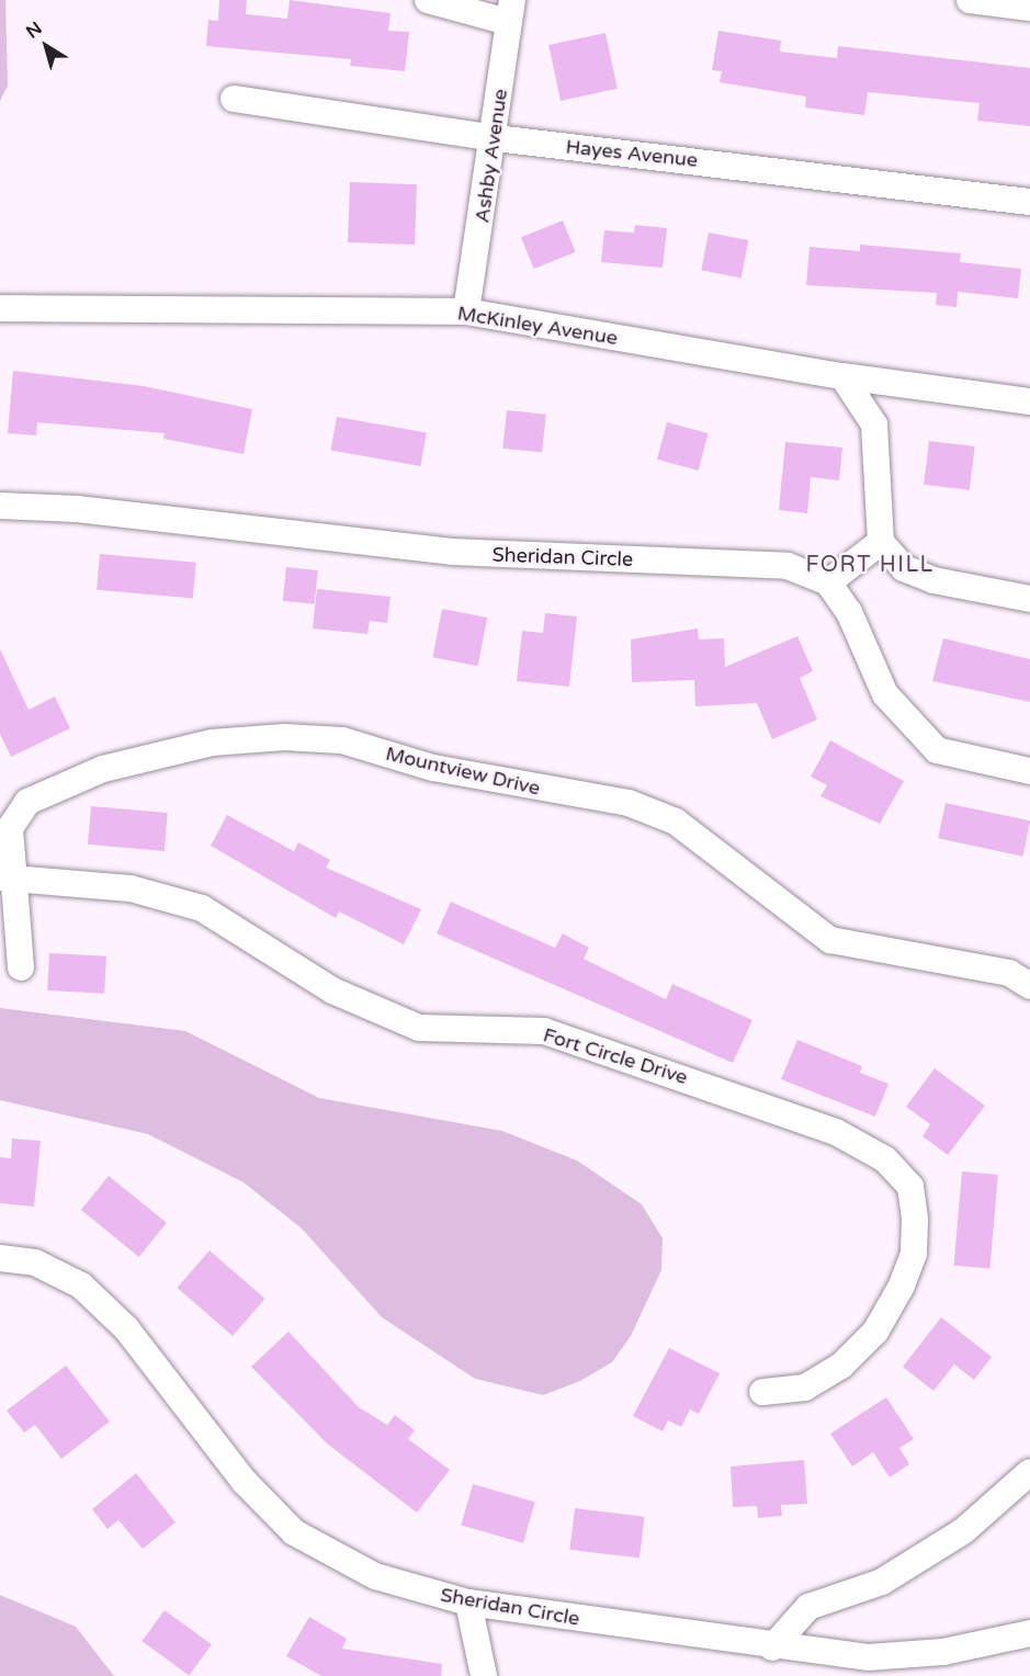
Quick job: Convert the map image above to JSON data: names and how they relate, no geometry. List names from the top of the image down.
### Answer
{
  "streets": {
    "street": [
      "Hayes Avenue",
      "Ashby Avenue",
      "McKinley Avenue",
      "Sheridan Circle",
      "Mountview Drive",
      "Fort Circle Drive"
    ]
  },
  "crossings": [
    ["Hayes Avenue", "Ashby Avenue"],
    ["Ashby Avenue", "McKinley Avenue"],
    ["Mountview Drive", "Fort Circle Drive"]
  ],
  "districts": ["FORT HILL"],
  "north": "top left"
}
